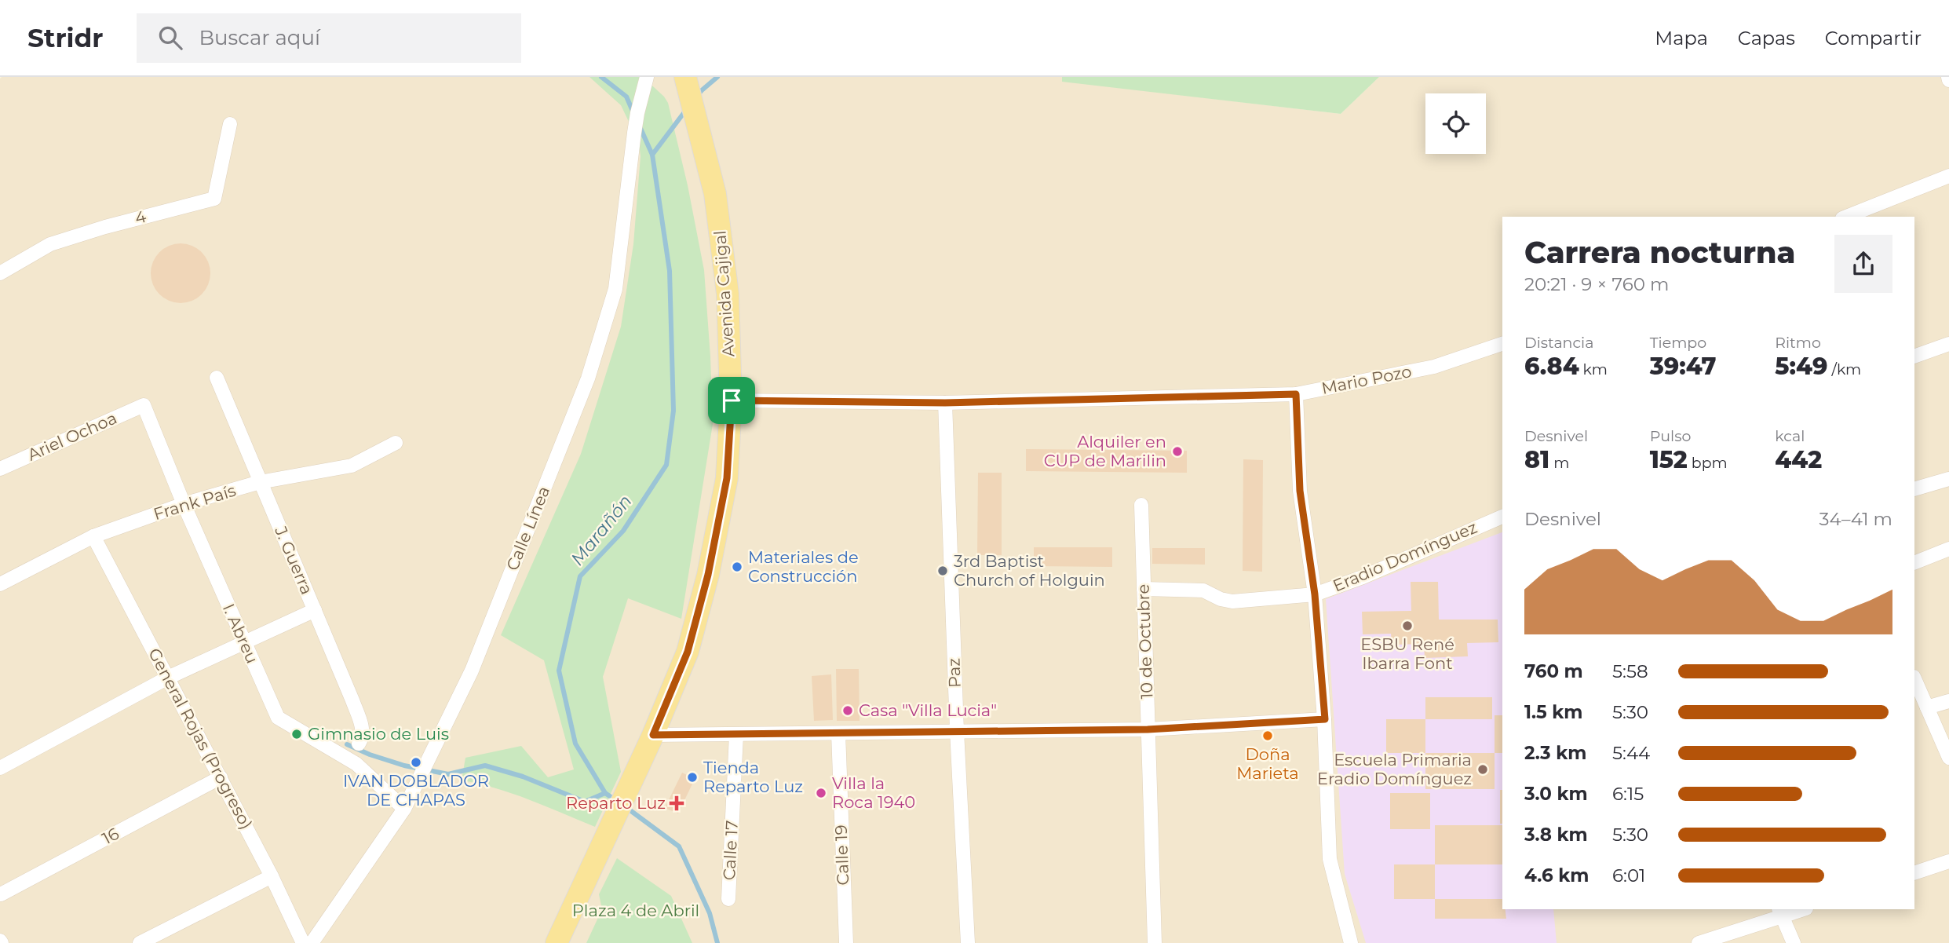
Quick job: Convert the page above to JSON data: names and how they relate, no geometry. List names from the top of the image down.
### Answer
{
  "streets": {
    "main road": ["Avenida Cajigal"],
    "street": [
      "4",
      "Mario Pozo",
      "Ariel Ochoa",
      "Frank País",
      "Calle Línea",
      "Eradio Domínguez",
      "J. Guerra",
      "I. Abreu",
      "10 de Octubre",
      "Paz",
      "General Rojas (Progreso)",
      "16",
      "Calle 17",
      "Calle 19"
    ]
  },
  "crossings": [
    ["Avenida Cajigal", "Mario Pozo"],
    ["Mario Pozo", "Paz"],
    ["Ariel Ochoa", "I. Abreu"],
    ["Frank País", "J. Guerra"],
    ["Frank País", "I. Abreu"],
    ["Frank País", "General Rojas (Progreso)"],
    ["Calle Línea", "I. Abreu"],
    ["Eradio Domínguez", "10 de Octubre"],
    ["General Rojas (Progreso)", "16"]
  ],
  "water": ["Marañón"],
  "parks": ["Plaza 4 de Abril"],
  "places": {
    "other": [
      "Alquiler en CUP de Marilin",
      "Materiales de Construcción",
      "3rd Baptist Church of Holguin",
      "ESBU René Ibarra Font",
      "Casa \"Villa Lucia\"",
      "Gimnasio de Luis",
      "Doña Marieta",
      "IVAN DOBLADOR DE CHAPAS",
      "Escuela Primaria Eradio Domínguez",
      "Tienda Reparto Luz",
      "Villa la Roca 1940"
    ],
    "health": ["Reparto Luz"]
  },
  "page": {
    "header": "Stridr",
    "search": "Buscar aquí",
    "nav": ["Mapa", "Capas", "Compartir"],
    "heading": ["Carrera nocturna", "20:21 · 9 × 760 m"],
    "stats": [
      ["Distancia", "6.84 km"],
      ["Tiempo", "39:47"],
      ["Ritmo", "5:49 /km"],
      ["Desnivel", "81 m"],
      ["Pulso", "152 bpm"],
      ["kcal", "442"]
    ],
    "chart": ["Desnivel", "34–41 m"],
    "list": [
      {
        "name": "760 m",
        "note": "5:58"
      },
      {
        "name": "1.5 km",
        "note": "5:30"
      },
      {
        "name": "2.3 km",
        "note": "5:44"
      },
      {
        "name": "3.0 km",
        "note": "6:15"
      },
      {
        "name": "3.8 km",
        "note": "5:30"
      },
      {
        "name": "4.6 km",
        "note": "6:01"
      }
    ]
  }
}
